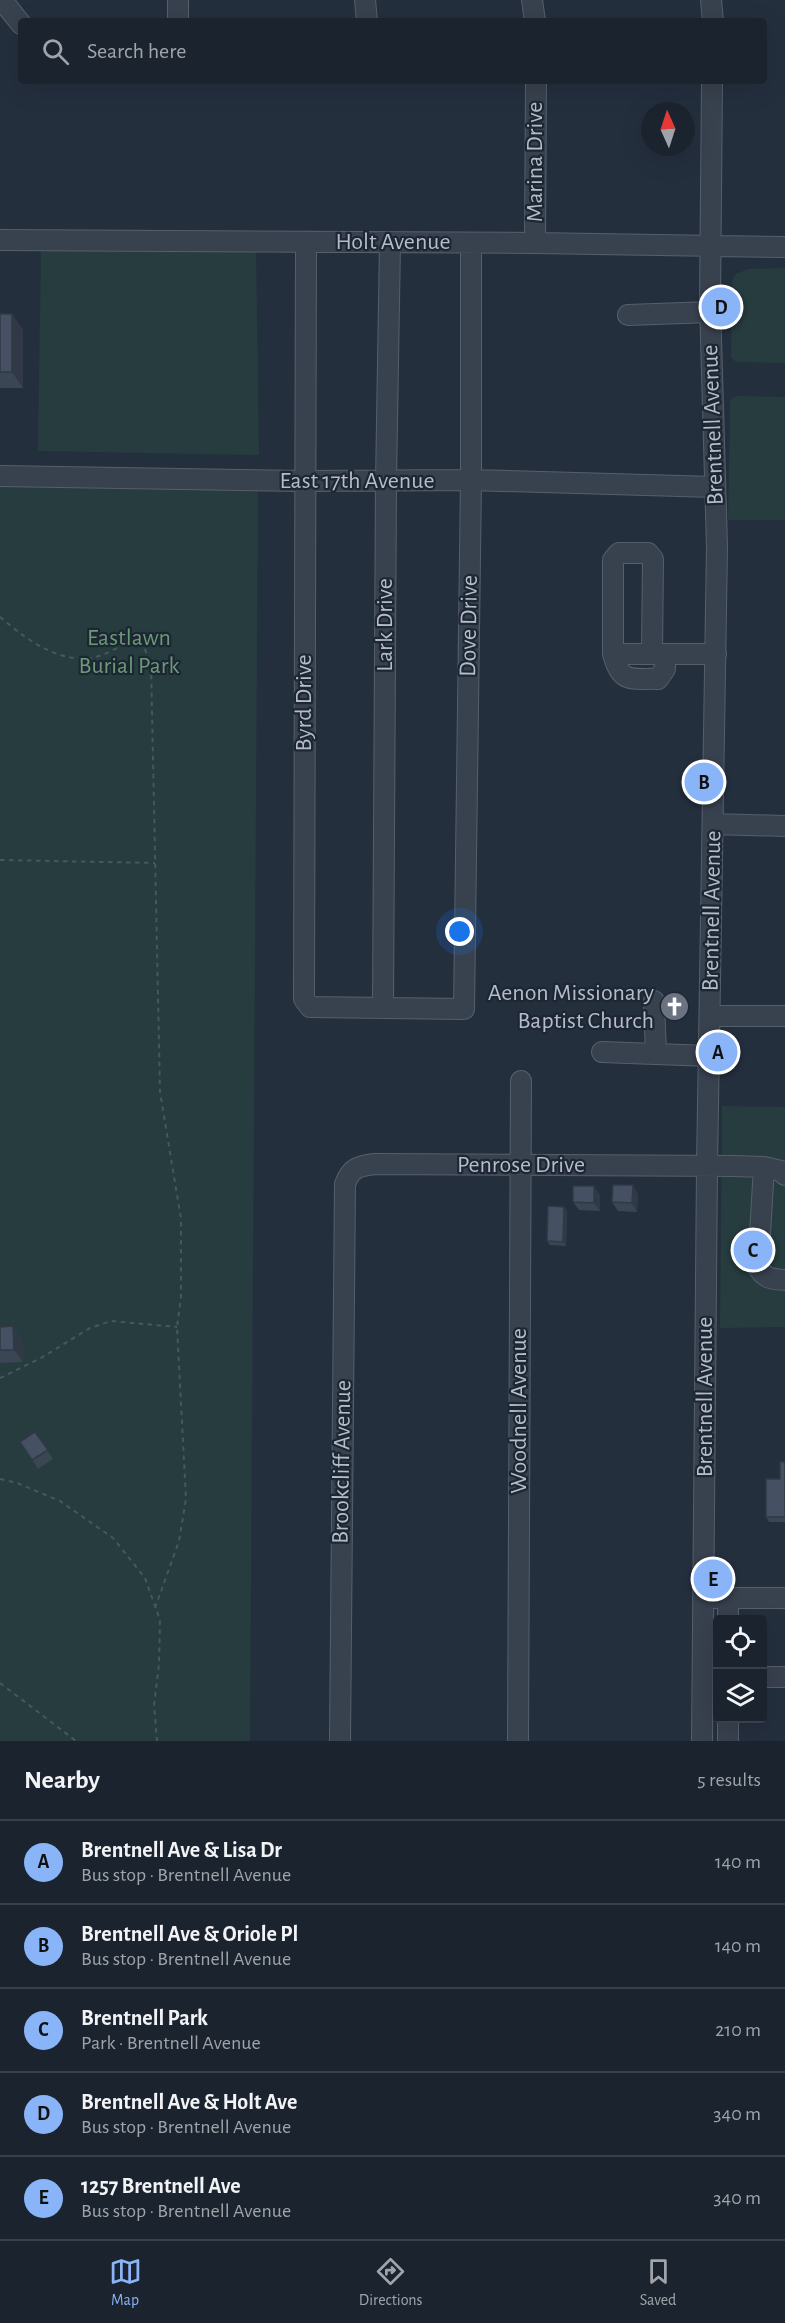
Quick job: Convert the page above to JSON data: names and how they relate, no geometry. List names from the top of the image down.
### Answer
{
  "streets": {
    "street": [
      "Marina Drive",
      "Holt Avenue",
      "Brentnell Avenue",
      "East 17th Avenue",
      "Lark Drive",
      "Dove Drive",
      "Byrd Drive",
      "Penrose Drive",
      "Woodnell Avenue",
      "Brookcliff Avenue"
    ]
  },
  "crossings": [
    ["Marina Drive", "Holt Avenue"],
    ["Holt Avenue", "Brentnell Avenue"],
    ["Holt Avenue", "Lark Drive"],
    ["Holt Avenue", "Dove Drive"],
    ["Holt Avenue", "Byrd Drive"],
    ["Brentnell Avenue", "East 17th Avenue"],
    ["Brentnell Avenue", "Penrose Drive"],
    ["East 17th Avenue", "Lark Drive"],
    ["East 17th Avenue", "Dove Drive"],
    ["East 17th Avenue", "Byrd Drive"],
    ["Lark Drive", "Byrd Drive"],
    ["Dove Drive", "Byrd Drive"],
    ["Penrose Drive", "Woodnell Avenue"],
    ["Penrose Drive", "Brookcliff Avenue"]
  ],
  "parks": ["Eastlawn Burial Park"],
  "places": {
    "church": ["Aenon Missionary Baptist Church"]
  },
  "north": "top",
  "page": {
    "search": "Search here",
    "pins": [
      "D",
      "B",
      "A",
      "C",
      "E"
    ],
    "heading": ["Nearby", "5 results"],
    "list": [
      {
        "mark": "A",
        "name": "Brentnell Ave & Lisa Dr",
        "note": "Bus stop · Brentnell Avenue",
        "value": "140 m"
      },
      {
        "mark": "B",
        "name": "Brentnell Ave & Oriole Pl",
        "note": "Bus stop · Brentnell Avenue",
        "value": "140 m"
      },
      {
        "mark": "C",
        "name": "Brentnell Park",
        "note": "Park · Brentnell Avenue",
        "value": "210 m"
      },
      {
        "mark": "D",
        "name": "Brentnell Ave & Holt Ave",
        "note": "Bus stop · Brentnell Avenue",
        "value": "340 m"
      },
      {
        "mark": "E",
        "name": "1257 Brentnell Ave",
        "note": "Bus stop · Brentnell Avenue",
        "value": "340 m"
      }
    ],
    "nav": ["Map", "Directions", "Saved"]
  }
}
